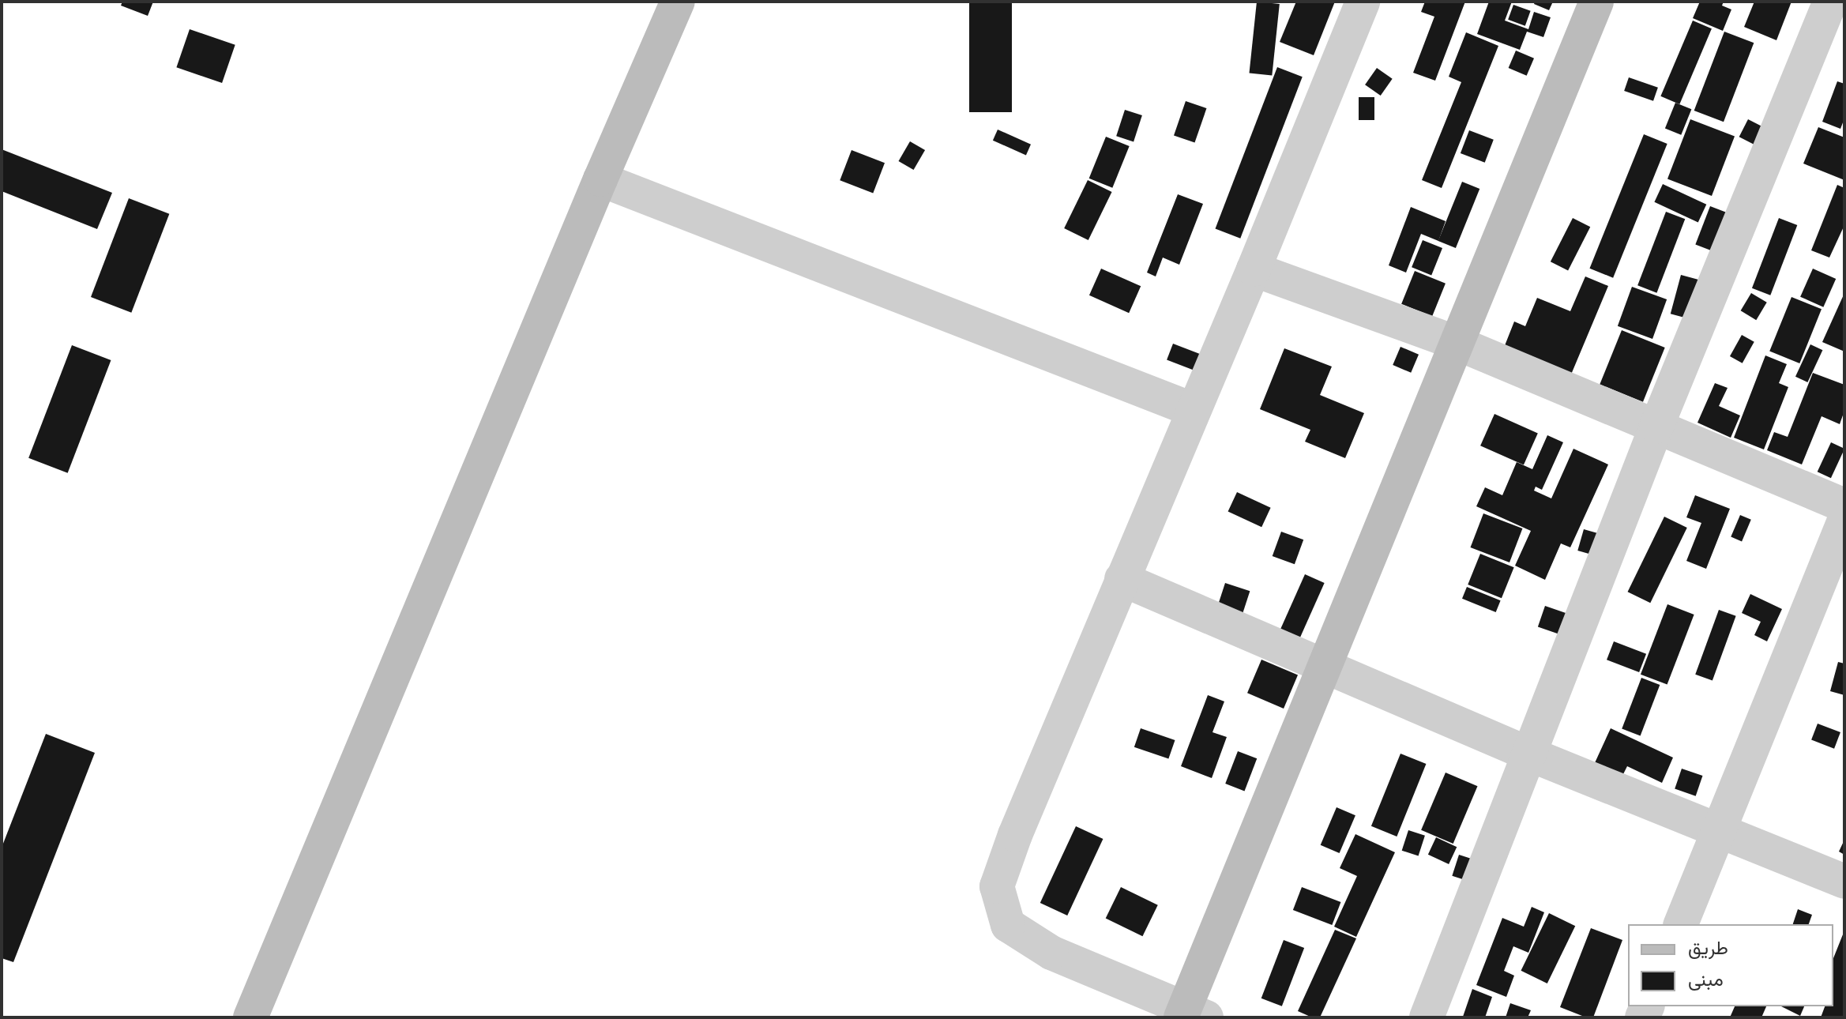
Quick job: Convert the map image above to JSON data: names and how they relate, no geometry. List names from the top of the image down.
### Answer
{
  "legend": ["طريق", "مبنى"]
}
